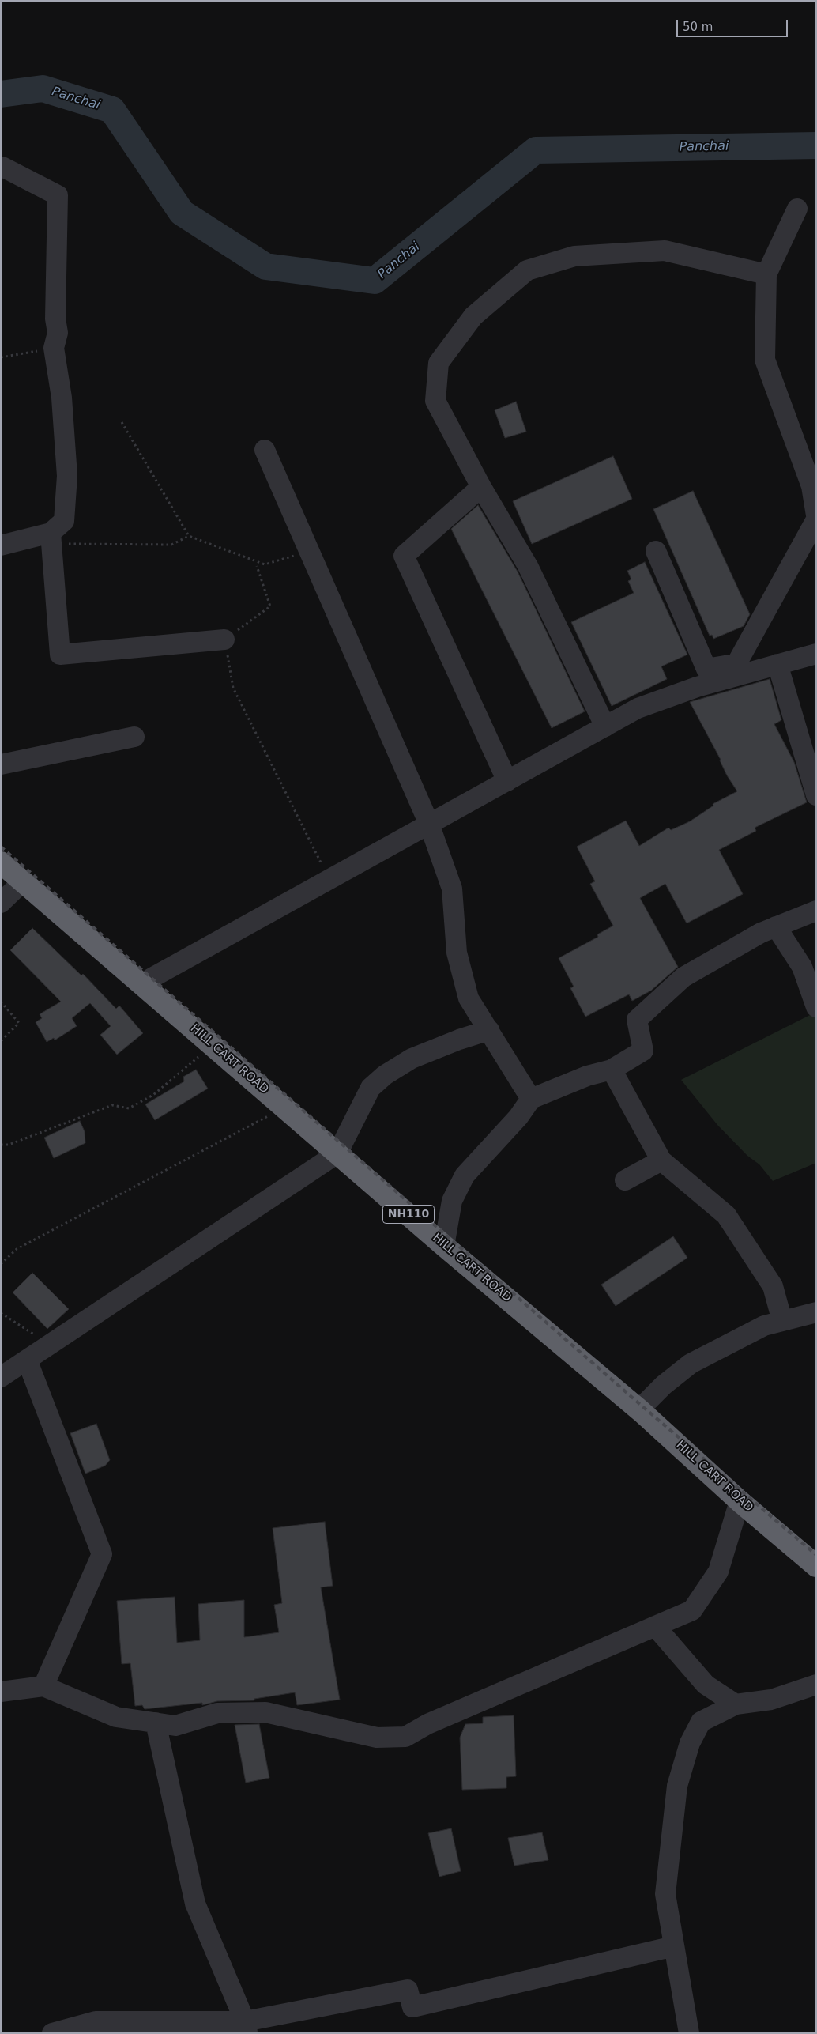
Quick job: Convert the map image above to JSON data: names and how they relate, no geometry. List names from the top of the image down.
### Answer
{
  "streets": {
    "highway": ["HILL CART ROAD", "NH110"]
  },
  "water": ["Panchai"],
  "scale_bar": "50 m"
}
